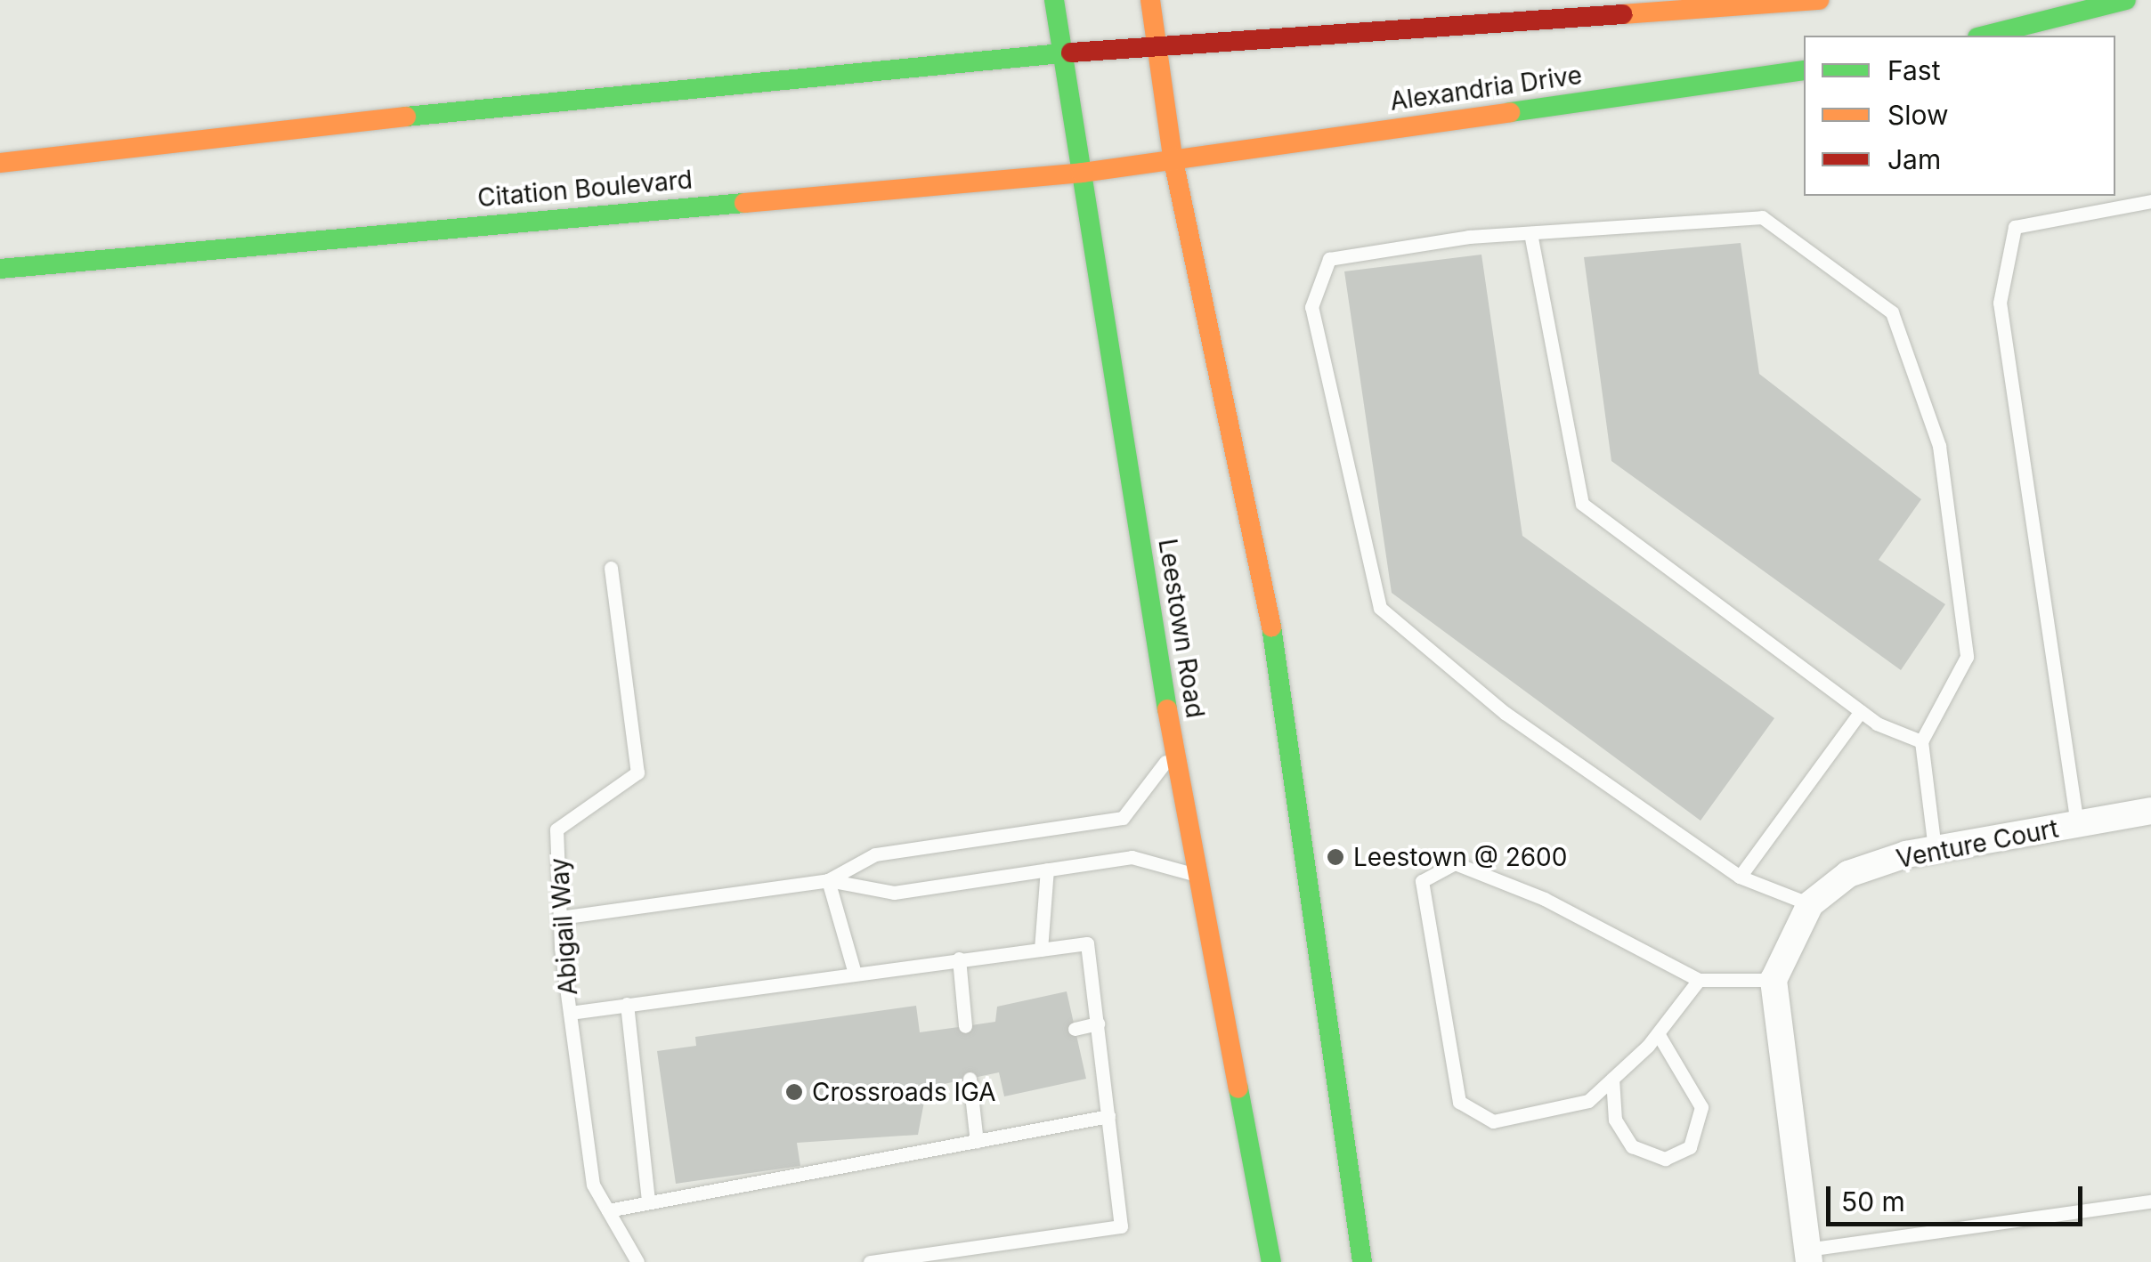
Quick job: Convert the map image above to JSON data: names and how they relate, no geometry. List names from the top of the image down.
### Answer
{
  "streets": {
    "main road": ["Alexandria Drive", "Citation Boulevard", "Leestown Road"],
    "street": ["Venture Court"],
    "lane": ["Abigail Way"]
  },
  "crossings": [
    ["Alexandria Drive", "Citation Boulevard"],
    ["Citation Boulevard", "Leestown Road"]
  ],
  "places": ["Leestown @ 2600", "Crossroads IGA"],
  "legend": ["Fast", "Slow", "Jam"],
  "scale_bar": "50 m"
}
